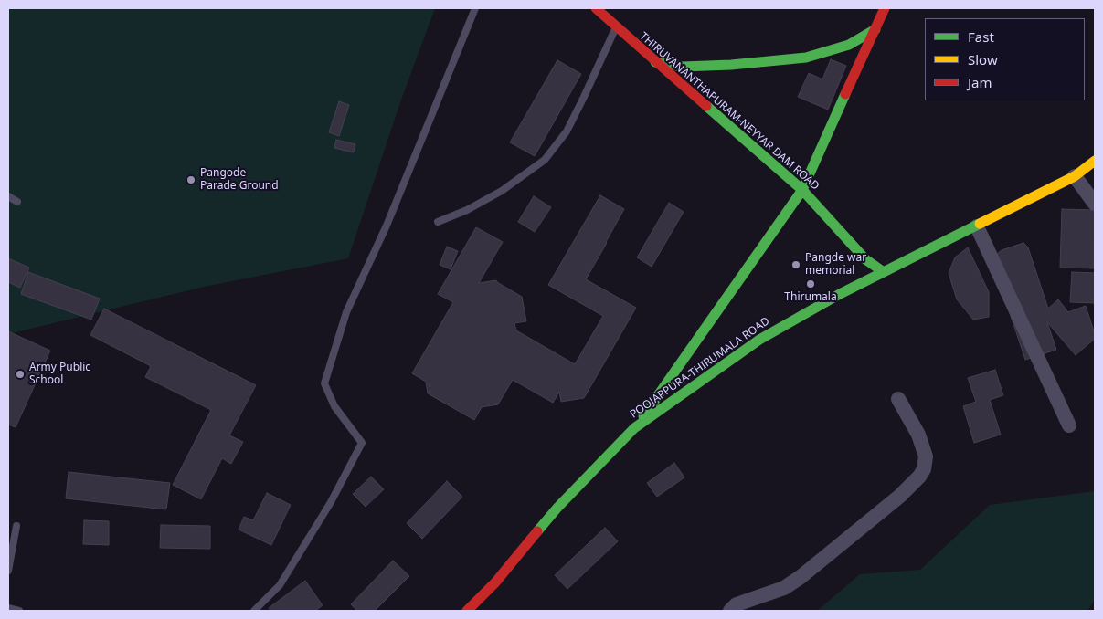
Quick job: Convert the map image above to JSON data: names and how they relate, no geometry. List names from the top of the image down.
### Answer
{
  "streets": {
    "main road": ["THIRUVANANTHAPURAM-NEYYAR DAM ROAD", "POOJAPPURA-THIRUMALA ROAD"]
  },
  "crossings": [
    ["THIRUVANANTHAPURAM-NEYYAR DAM ROAD", "POOJAPPURA-THIRUMALA ROAD"]
  ],
  "places": [
    "Pangode Parade Ground",
    "Pangde war memorial",
    "Thirumala",
    "Army Public School"
  ],
  "legend": ["Fast", "Slow", "Jam"]
}
